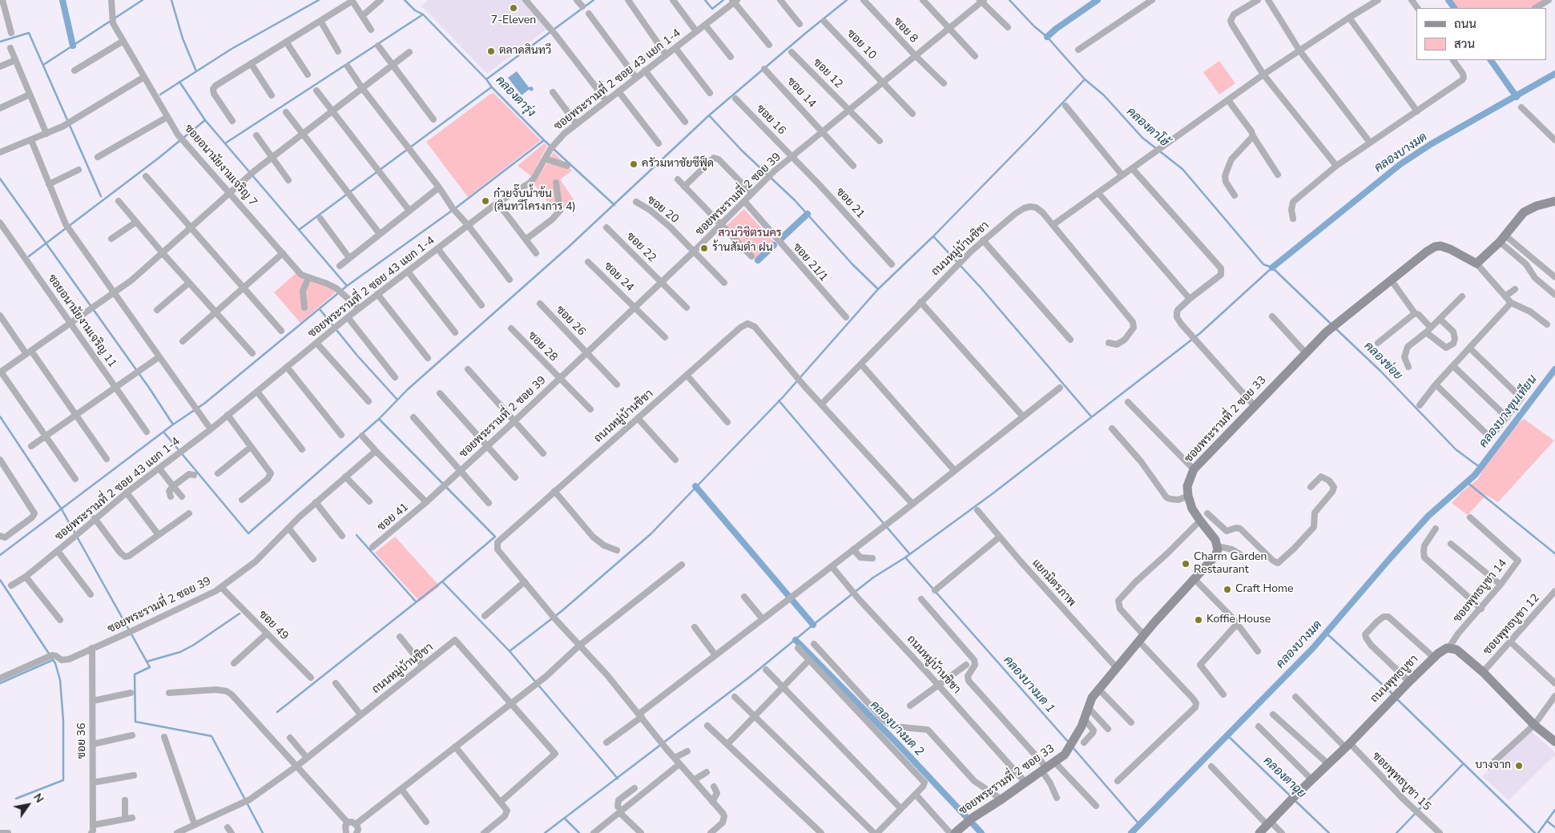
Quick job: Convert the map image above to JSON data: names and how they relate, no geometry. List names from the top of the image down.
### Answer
{
  "streets": {
    "street": [
      "ซอย 8",
      "ซอย 10",
      "ซอย 12",
      "ซอยพระรามที่ 2 ซอย 43 แยก 1-4",
      "ซอย 14",
      "ซอย 16",
      "ซอยอนามัยงามเจริญ 7",
      "ซอยพระรามที่ 2 ซอย 39",
      "ซอย 21",
      "ซอย 20",
      "ซอย 22",
      "ถนนหมู่บ้านชิชา",
      "ซอย 21/1",
      "ซอย 24",
      "ซอยอนามัยงามเจริญ 11",
      "ซอย 26",
      "ซอย 28",
      "ซอยพระรามที่ 2 ซอย 33",
      "ซอย 41",
      "แยกมิตรภาพ",
      "ซอยพุทธบูชา 14",
      "ซอยพุทธบูชา 12",
      "ซอย 49",
      "ถนนพุทธบูชา",
      "ซอย 36",
      "ซอยพุทธบูชา 15"
    ]
  },
  "crossings": [
    ["ซอย 8", "ซอยพระรามที่ 2 ซอย 39"],
    ["ซอย 10", "ซอยพระรามที่ 2 ซอย 39"],
    ["ซอย 12", "ซอยพระรามที่ 2 ซอย 39"],
    ["ซอยพระรามที่ 2 ซอย 43 แยก 1-4", "ซอยอนามัยงามเจริญ 7"],
    ["ซอย 14", "ซอยพระรามที่ 2 ซอย 39"],
    ["ซอย 16", "ซอยพระรามที่ 2 ซอย 39"],
    ["ซอย 16", "ซอย 21"],
    ["ซอยพระรามที่ 2 ซอย 39", "ซอย 21"],
    ["ซอยพระรามที่ 2 ซอย 39", "ซอย 20"],
    ["ซอยพระรามที่ 2 ซอย 39", "ซอย 22"],
    ["ซอยพระรามที่ 2 ซอย 39", "ซอย 21/1"],
    ["ซอยพระรามที่ 2 ซอย 39", "ซอย 24"],
    ["ซอยพระรามที่ 2 ซอย 39", "ซอย 26"],
    ["ซอยพระรามที่ 2 ซอย 39", "ซอย 28"],
    ["ซอยพระรามที่ 2 ซอย 39", "ซอย 41"],
    ["ซอยพระรามที่ 2 ซอย 39", "ซอย 49"],
    ["ซอยพระรามที่ 2 ซอย 39", "ซอย 36"],
    ["ถนนหมู่บ้านชิชา", "ซอยพระรามที่ 2 ซอย 33"],
    ["ซอยพระรามที่ 2 ซอย 33", "แยกมิตรภาพ"],
    ["ซอยพุทธบูชา 14", "ถนนพุทธบูชา"],
    ["ถนนพุทธบูชา", "ซอยพุทธบูชา 15"]
  ],
  "water": [
    "คลองตารุ่ง",
    "คลองตาโฮ้",
    "คลองบางมด",
    "คลองข่อย",
    "คลองบางขุนเทียน",
    "คลองบางมด 1",
    "คลองบางมด 2",
    "คลองตาฉุย"
  ],
  "parks": ["สวนวิชิตรนคร"],
  "places": [
    "7-Eleven",
    "ตลาดสินทวี",
    "ครัวมหาชัยซีฟู็ด",
    "ก๋วยจั๊บน้ำข้น (สินทวีโครงการ 4)",
    "ร้านสัมตำ ฝน",
    "Charm Garden Restaurant",
    "Craft Home",
    "Koffie House",
    "บางจาก"
  ],
  "legend": ["ถนน", "สวน"],
  "north": "top right"
}
